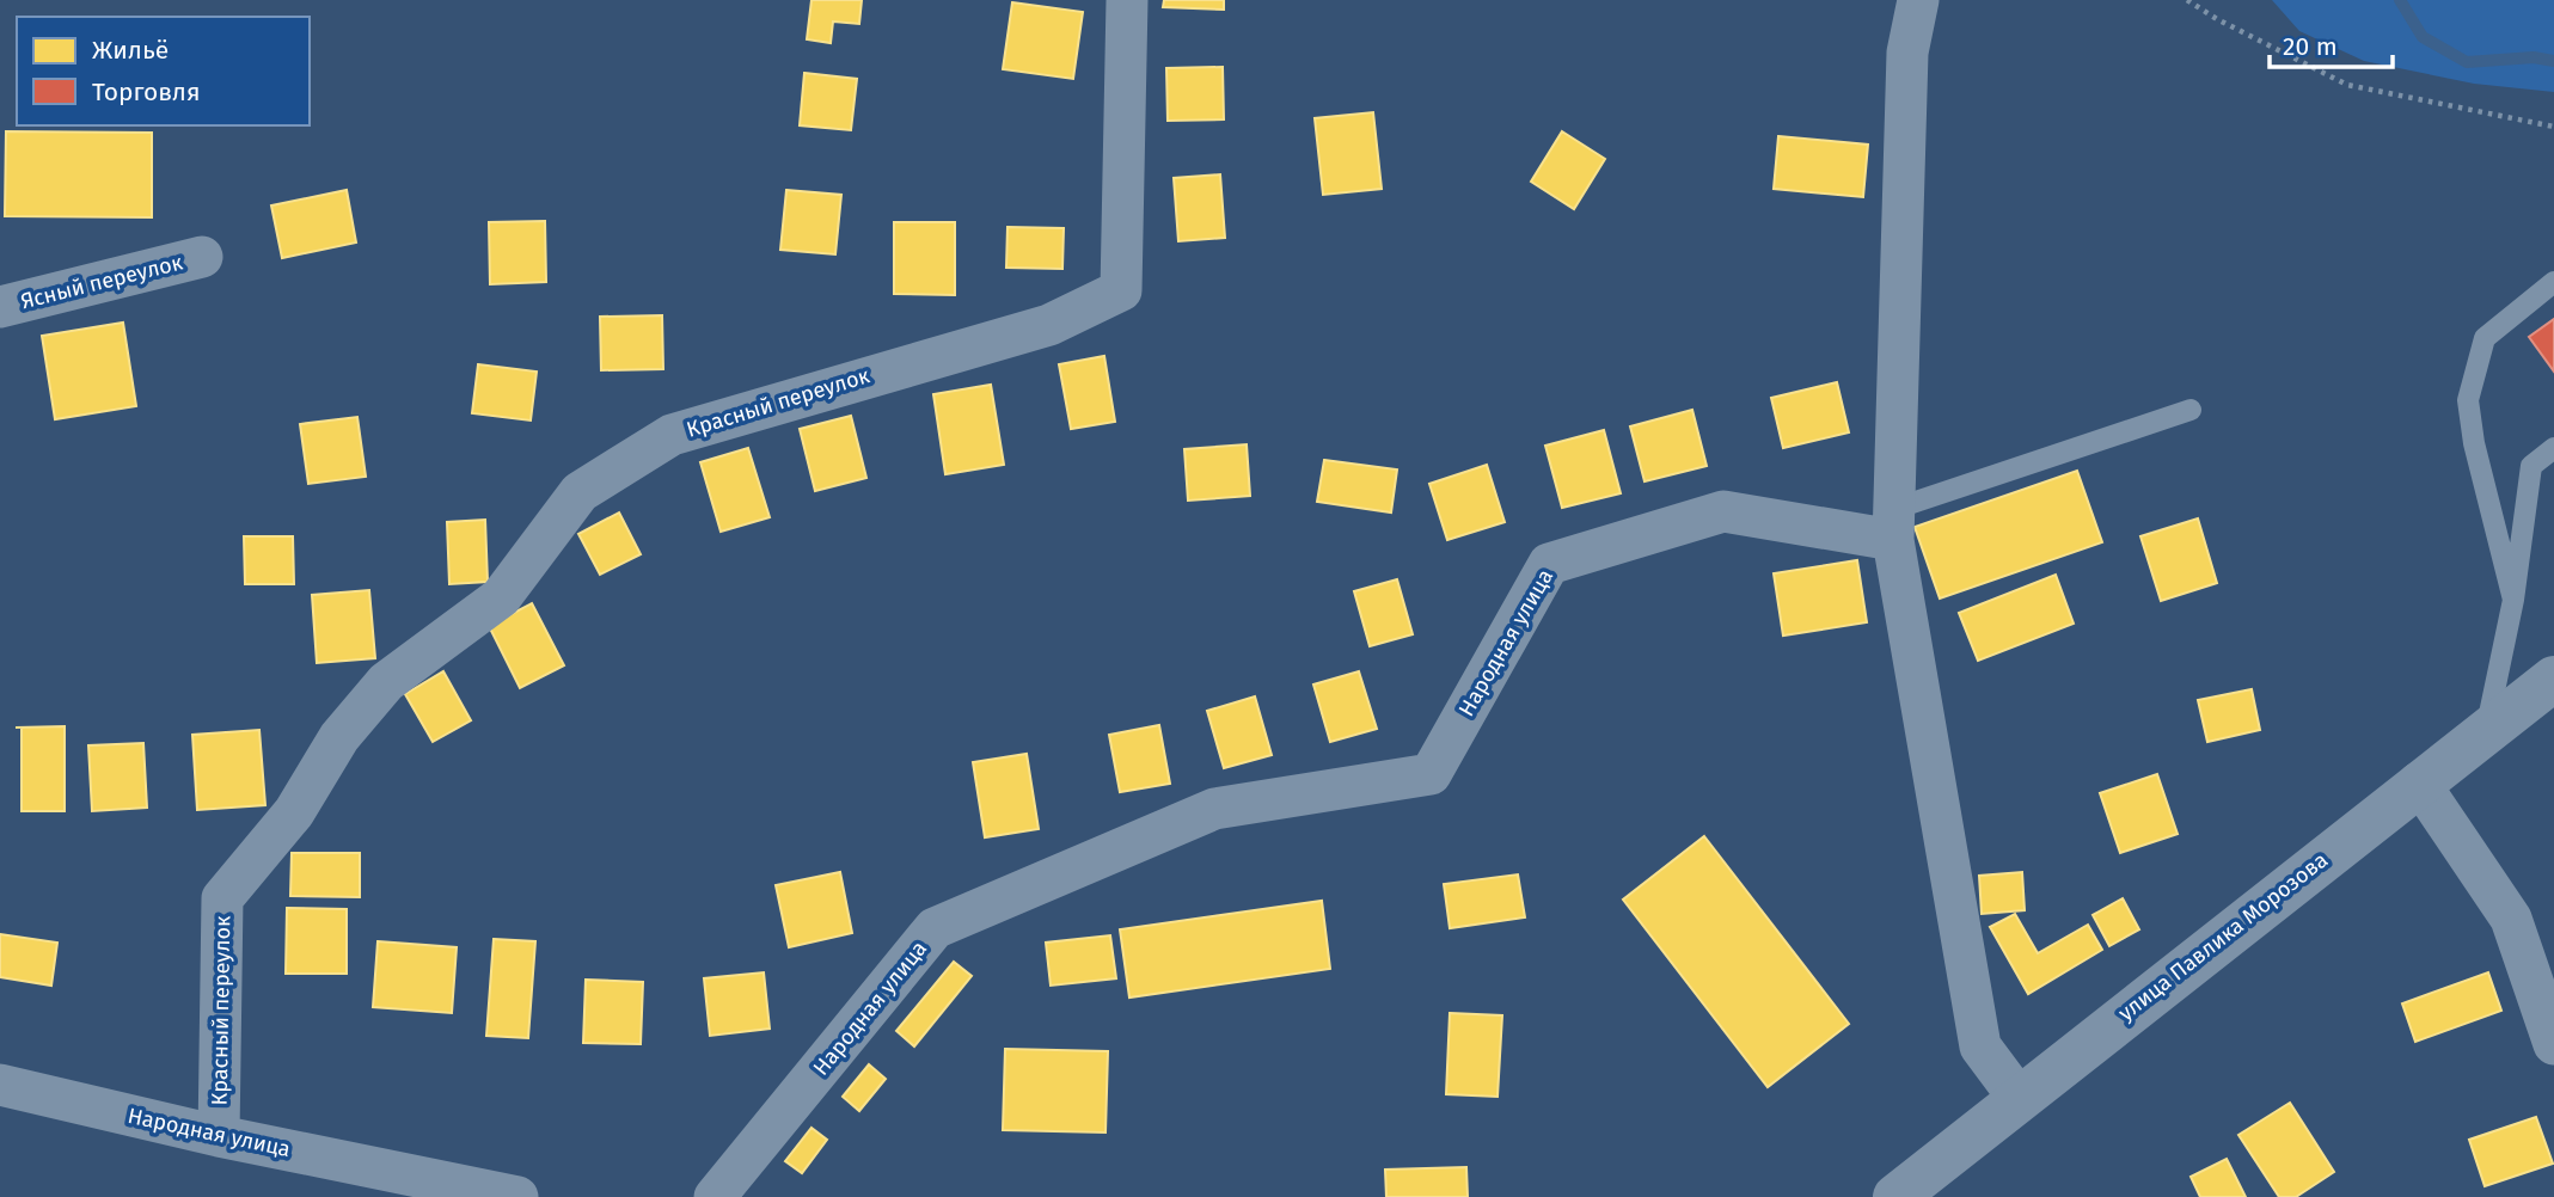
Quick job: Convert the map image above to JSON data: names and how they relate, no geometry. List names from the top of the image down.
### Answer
{
  "streets": {
    "street": [
      "Ясный переулок",
      "Красный переулок",
      "Народная улица",
      "улица Павлика Морозова"
    ]
  },
  "crossings": [
    ["Красный переулок", "Народная улица"]
  ],
  "legend": ["Жильё", "Торговля"],
  "scale_bar": "20 m"
}
